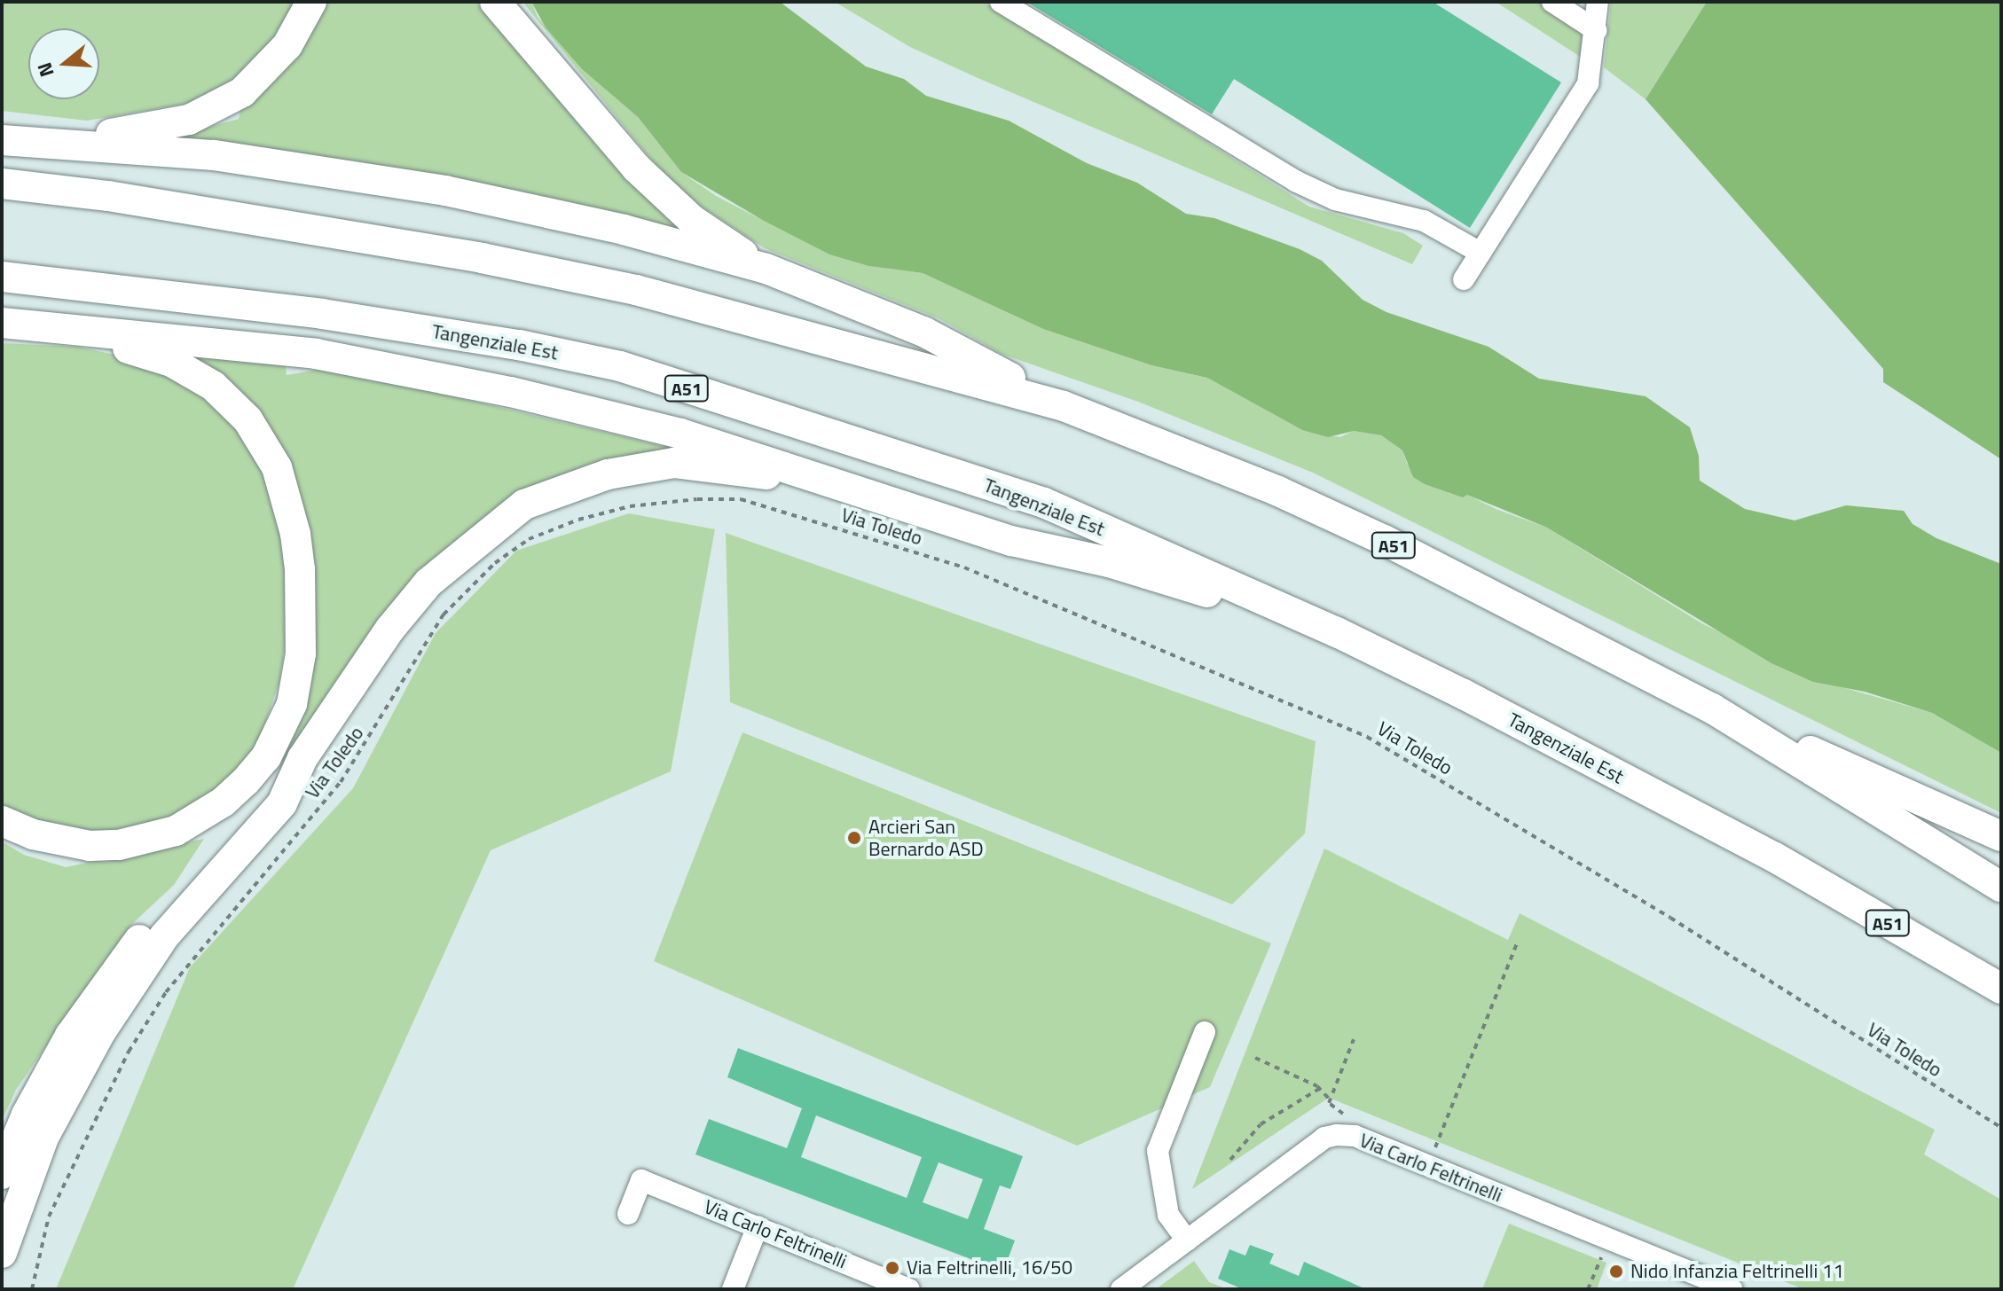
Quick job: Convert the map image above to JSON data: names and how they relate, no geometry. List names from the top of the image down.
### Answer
{
  "streets": {
    "highway": ["Tangenziale Est", "A51"],
    "street": ["Via Carlo Feltrinelli"],
    "path": ["Via Toledo"]
  },
  "places": ["Arcieri San Bernardo ASD", "Via Feltrinelli, 16/50", "Nido Infanzia Feltrinelli 11"],
  "north": "left"
}
